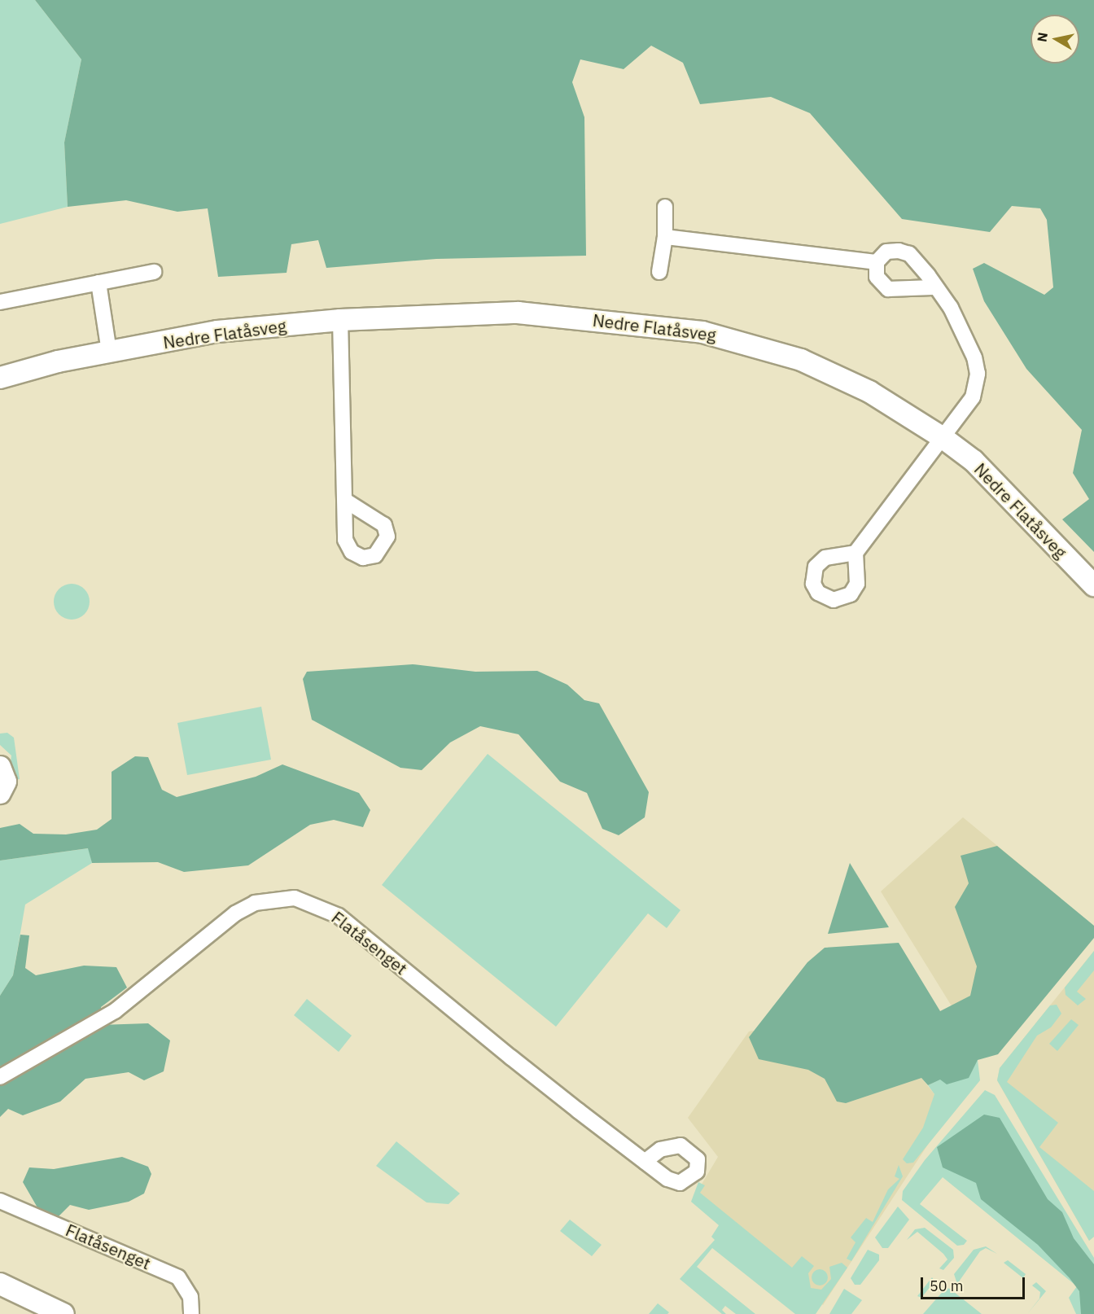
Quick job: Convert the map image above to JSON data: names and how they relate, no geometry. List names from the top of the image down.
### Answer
{
  "streets": {
    "street": ["Nedre Flatåsveg", "Flatåsenget"]
  },
  "scale_bar": "50 m",
  "north": "left"
}
